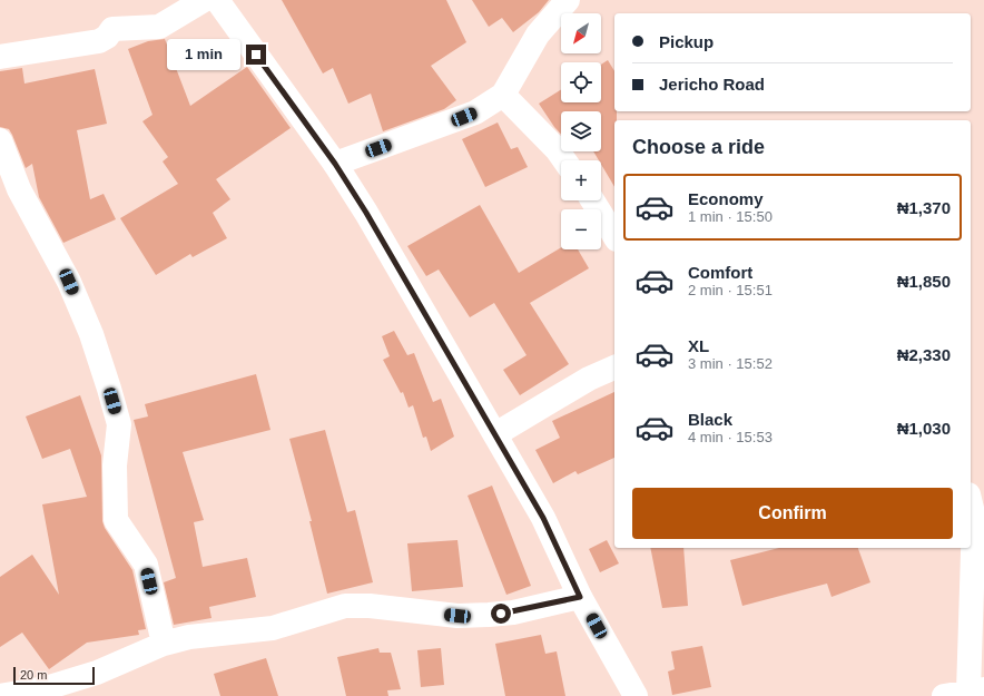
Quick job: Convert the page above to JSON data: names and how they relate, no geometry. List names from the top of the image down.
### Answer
{
  "scale_bar": "20 m",
  "north": "bottom left",
  "page": {
    "map_buttons": ["+", "−"],
    "banner": ["Pickup", "Jericho Road"],
    "bubble": "1 min",
    "heading": "Choose a ride",
    "list": [
      {
        "name": "Economy",
        "note": "1 min · 15:50",
        "value": "₦1,370"
      },
      {
        "name": "Comfort",
        "note": "2 min · 15:51",
        "value": "₦1,850"
      },
      {
        "name": "XL",
        "note": "3 min · 15:52",
        "value": "₦2,330"
      },
      {
        "name": "Black",
        "note": "4 min · 15:53",
        "value": "₦1,030"
      }
    ],
    "buttons": "Confirm",
    "scale": "20 m"
  }
}
